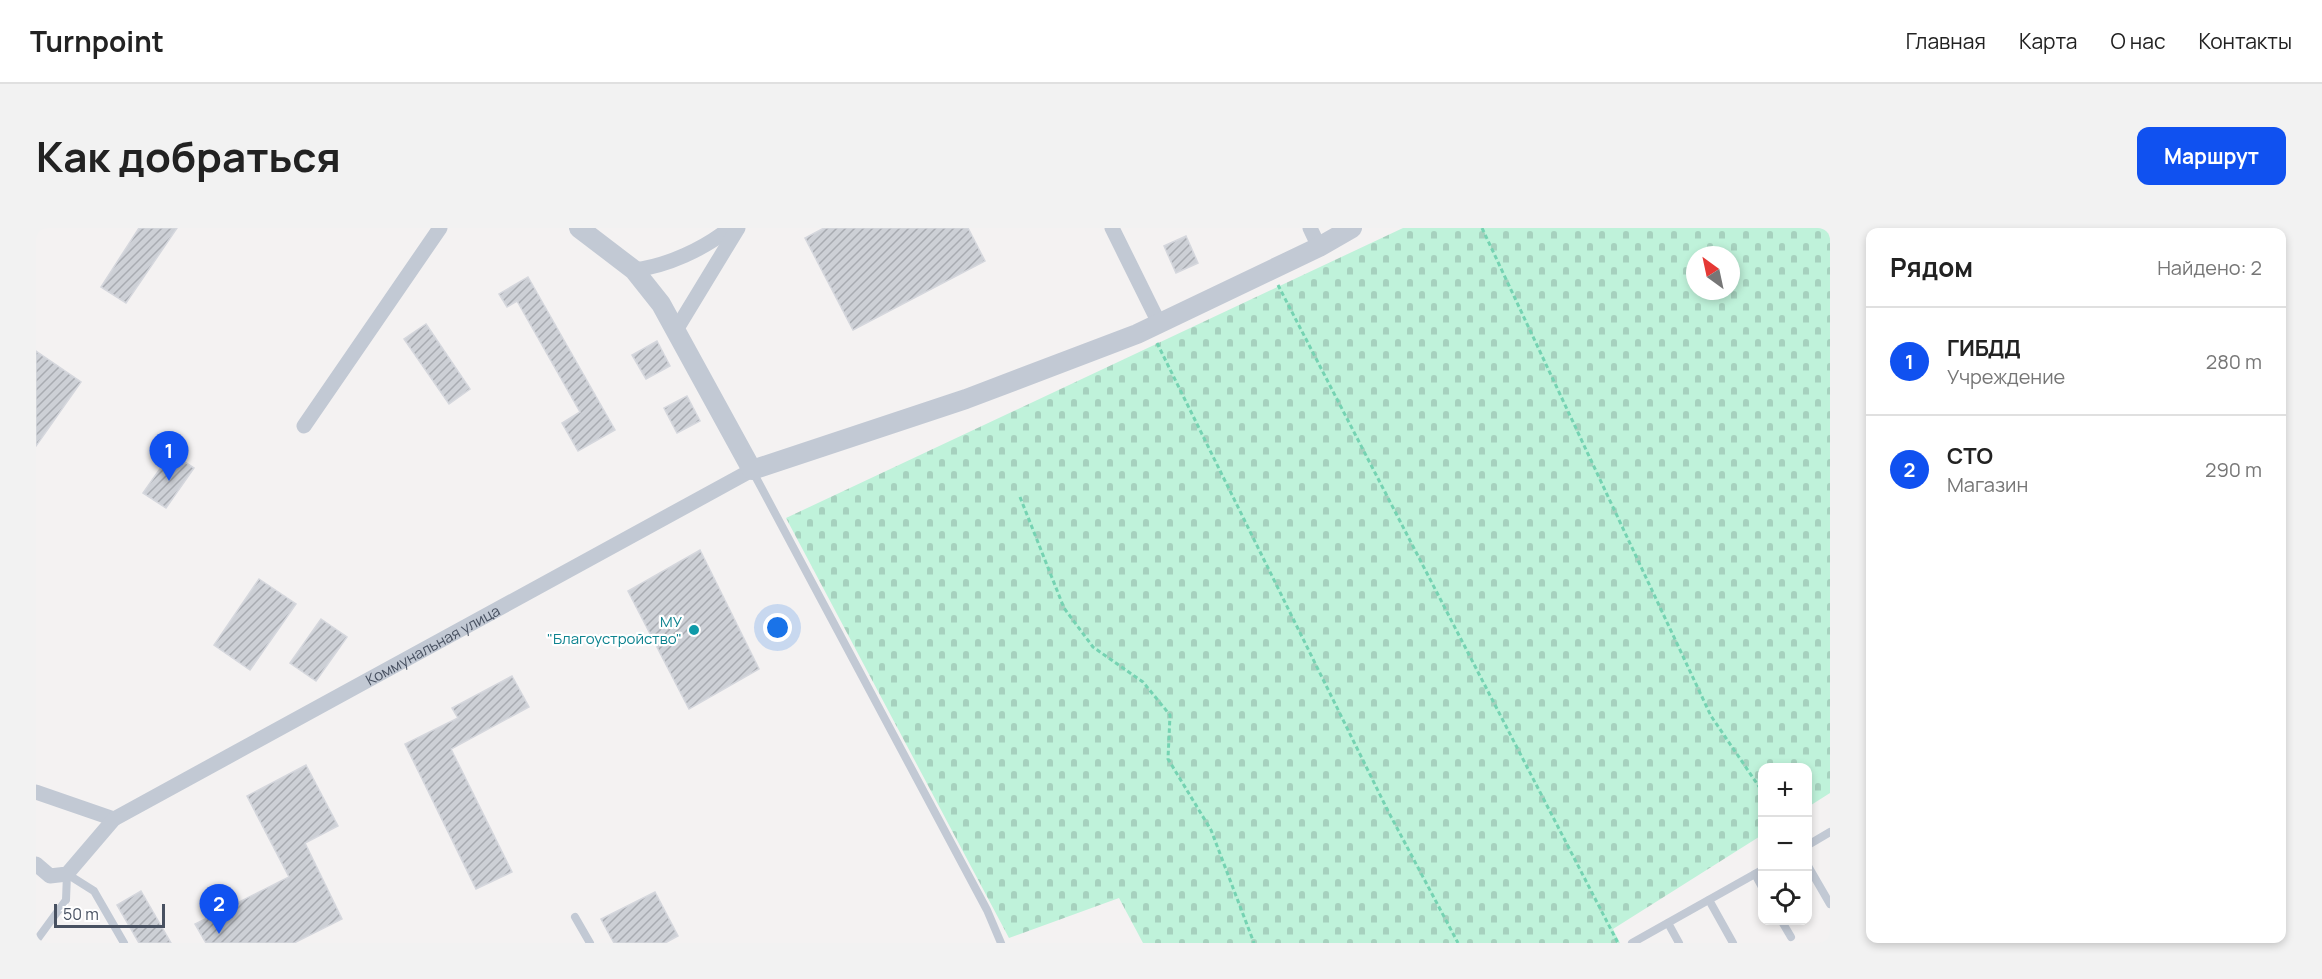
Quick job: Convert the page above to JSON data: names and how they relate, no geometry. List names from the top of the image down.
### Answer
{
  "streets": {
    "street": ["Коммунальная улица"]
  },
  "places": ["МУ \"Благоустройство\""],
  "scale_bar": "50 m",
  "north": "top left",
  "page": {
    "header": "Turnpoint",
    "nav": [
      "Главная",
      "Карта",
      "О нас",
      "Контакты"
    ],
    "title": "Как добраться",
    "buttons": "Маршрут",
    "heading": ["Рядом", "Найдено: 2"],
    "list": [
      {
        "mark": "1",
        "name": "ГИБДД",
        "note": "Учреждение",
        "value": "280 m"
      },
      {
        "mark": "2",
        "name": "СТО",
        "note": "Магазин",
        "value": "290 m"
      }
    ],
    "pins": ["1", "2"],
    "map_buttons": ["+", "−"],
    "scale": "50 m"
  }
}
